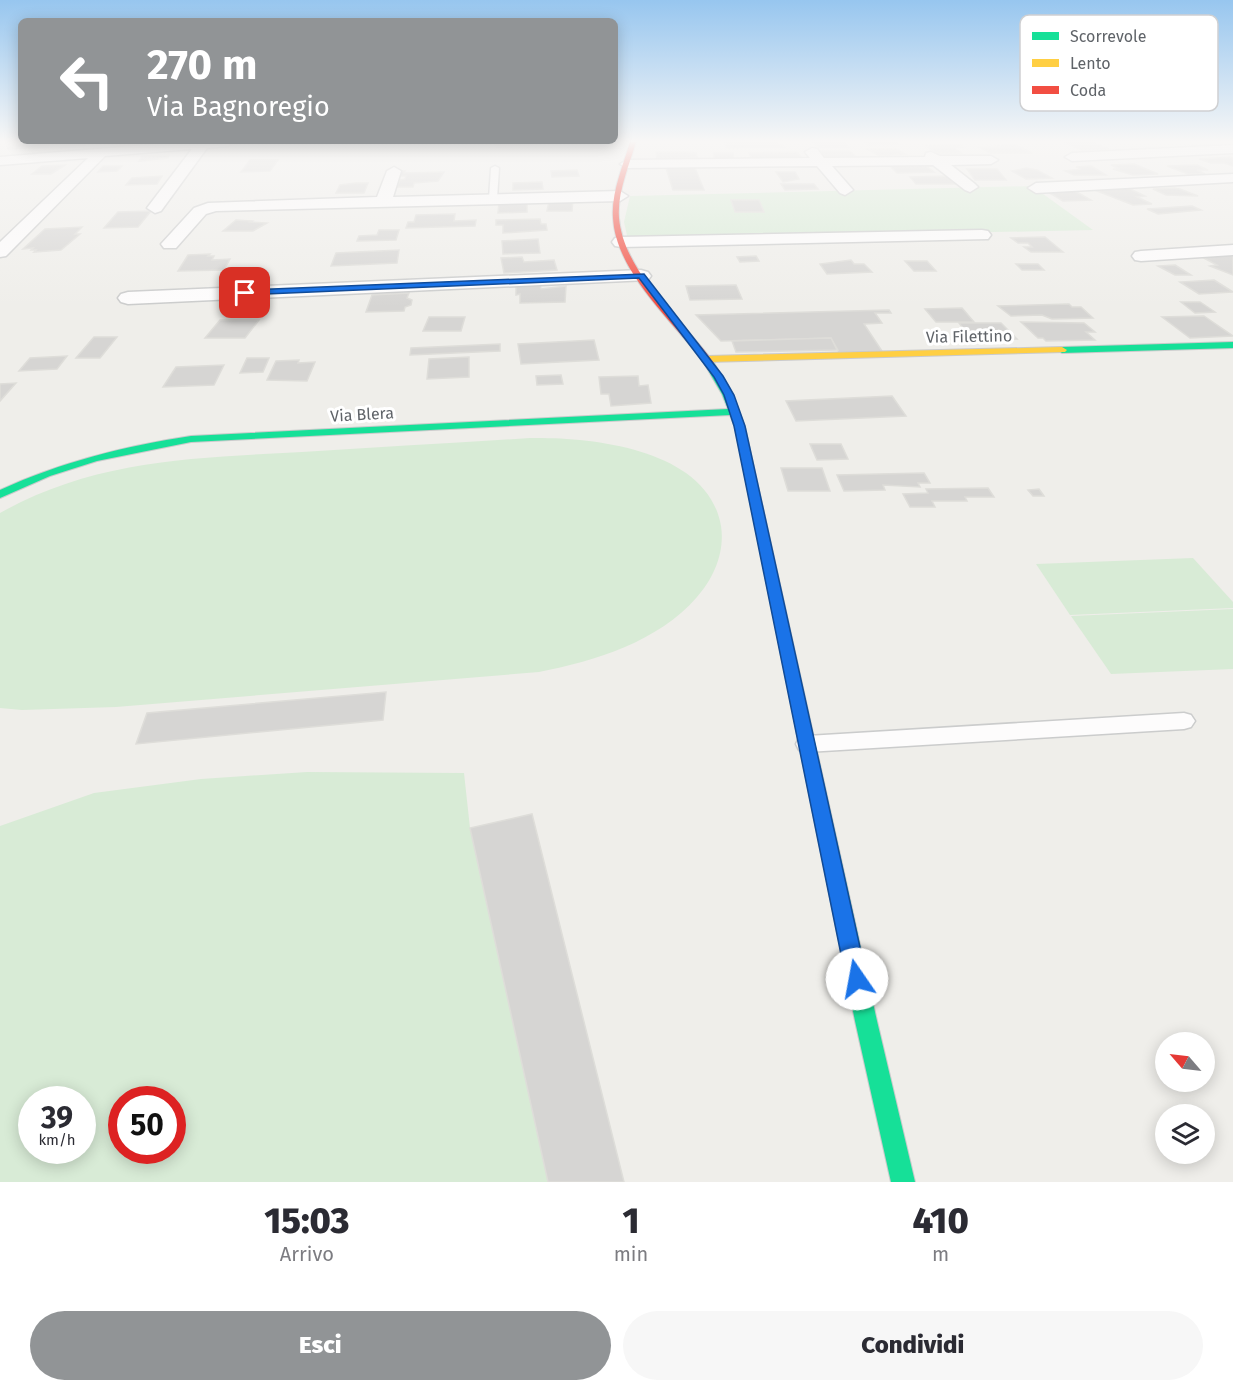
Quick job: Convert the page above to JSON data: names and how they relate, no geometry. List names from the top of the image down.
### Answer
{
  "streets": {
    "main road": ["Via Filettino", "Via Blera"]
  },
  "legend": ["Scorrevole", "Lento", "Coda"],
  "north": "top left",
  "page": {
    "turn": ["270 m", "Via Bagnoregio"],
    "speed": "39 km/h",
    "limit": "50",
    "eta": [
      "15:03",
      "Arrivo",
      "1",
      "min",
      "410",
      "m"
    ],
    "buttons": ["Esci", "Condividi"]
  }
}
